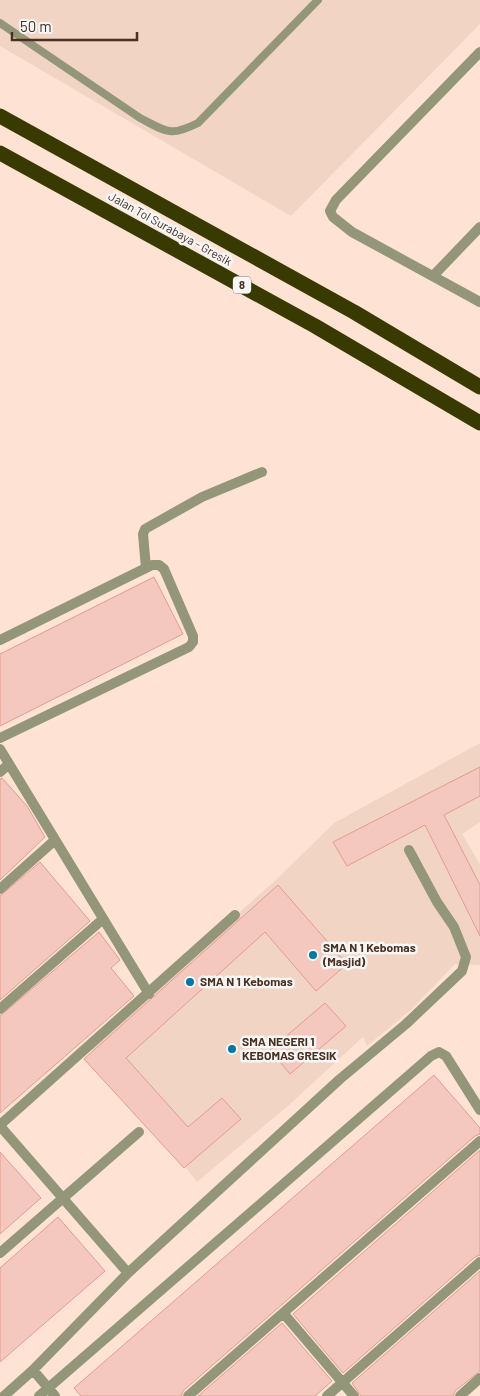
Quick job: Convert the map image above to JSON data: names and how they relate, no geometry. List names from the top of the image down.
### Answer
{
  "streets": {
    "highway": ["Jalan Tol Surabaya - Gresik", "8"]
  },
  "places": ["SMA N 1 Kebomas (Masjid)", "SMA N 1 Kebomas", "SMA NEGERI 1 KEBOMAS GRESIK"],
  "scale_bar": "50 m"
}
